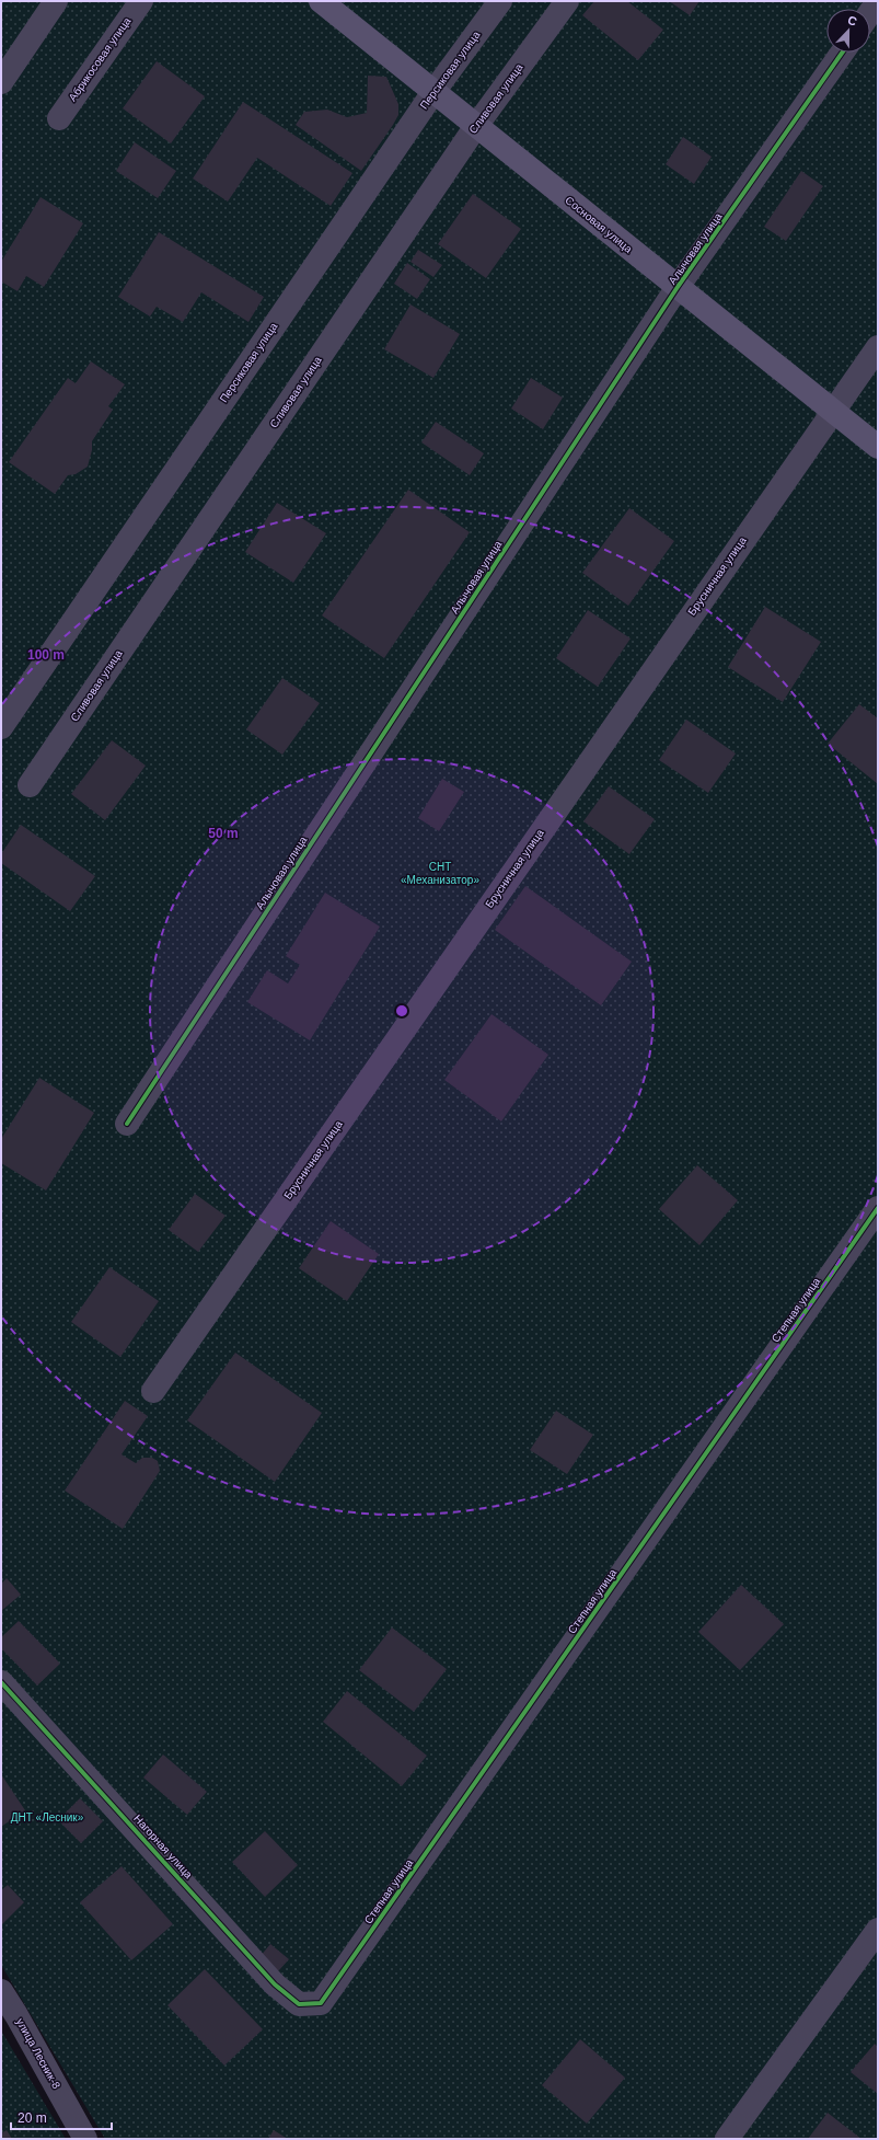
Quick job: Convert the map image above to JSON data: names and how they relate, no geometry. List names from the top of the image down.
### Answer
{
  "streets": {
    "street": [
      "Абрикосовая улица",
      "Персиковая улица",
      "Сливовая улица",
      "Сосновая улица",
      "Алычовая улица",
      "Брусничная улица",
      "Степная улица",
      "Нагорная улица",
      "улица Лесник-8"
    ]
  },
  "crossings": [
    ["Персиковая улица", "Сосновая улица"],
    ["Сливовая улица", "Сосновая улица"],
    ["Сосновая улица", "Алычовая улица"],
    ["Сосновая улица", "Брусничная улица"],
    ["Степная улица", "Нагорная улица"]
  ],
  "parks": ["СНТ «Механизатор»", "ДНТ «Лесник»"],
  "scale_bar": "20 m",
  "north": "top",
  "rings": ["100 m", "50 m"]
}
